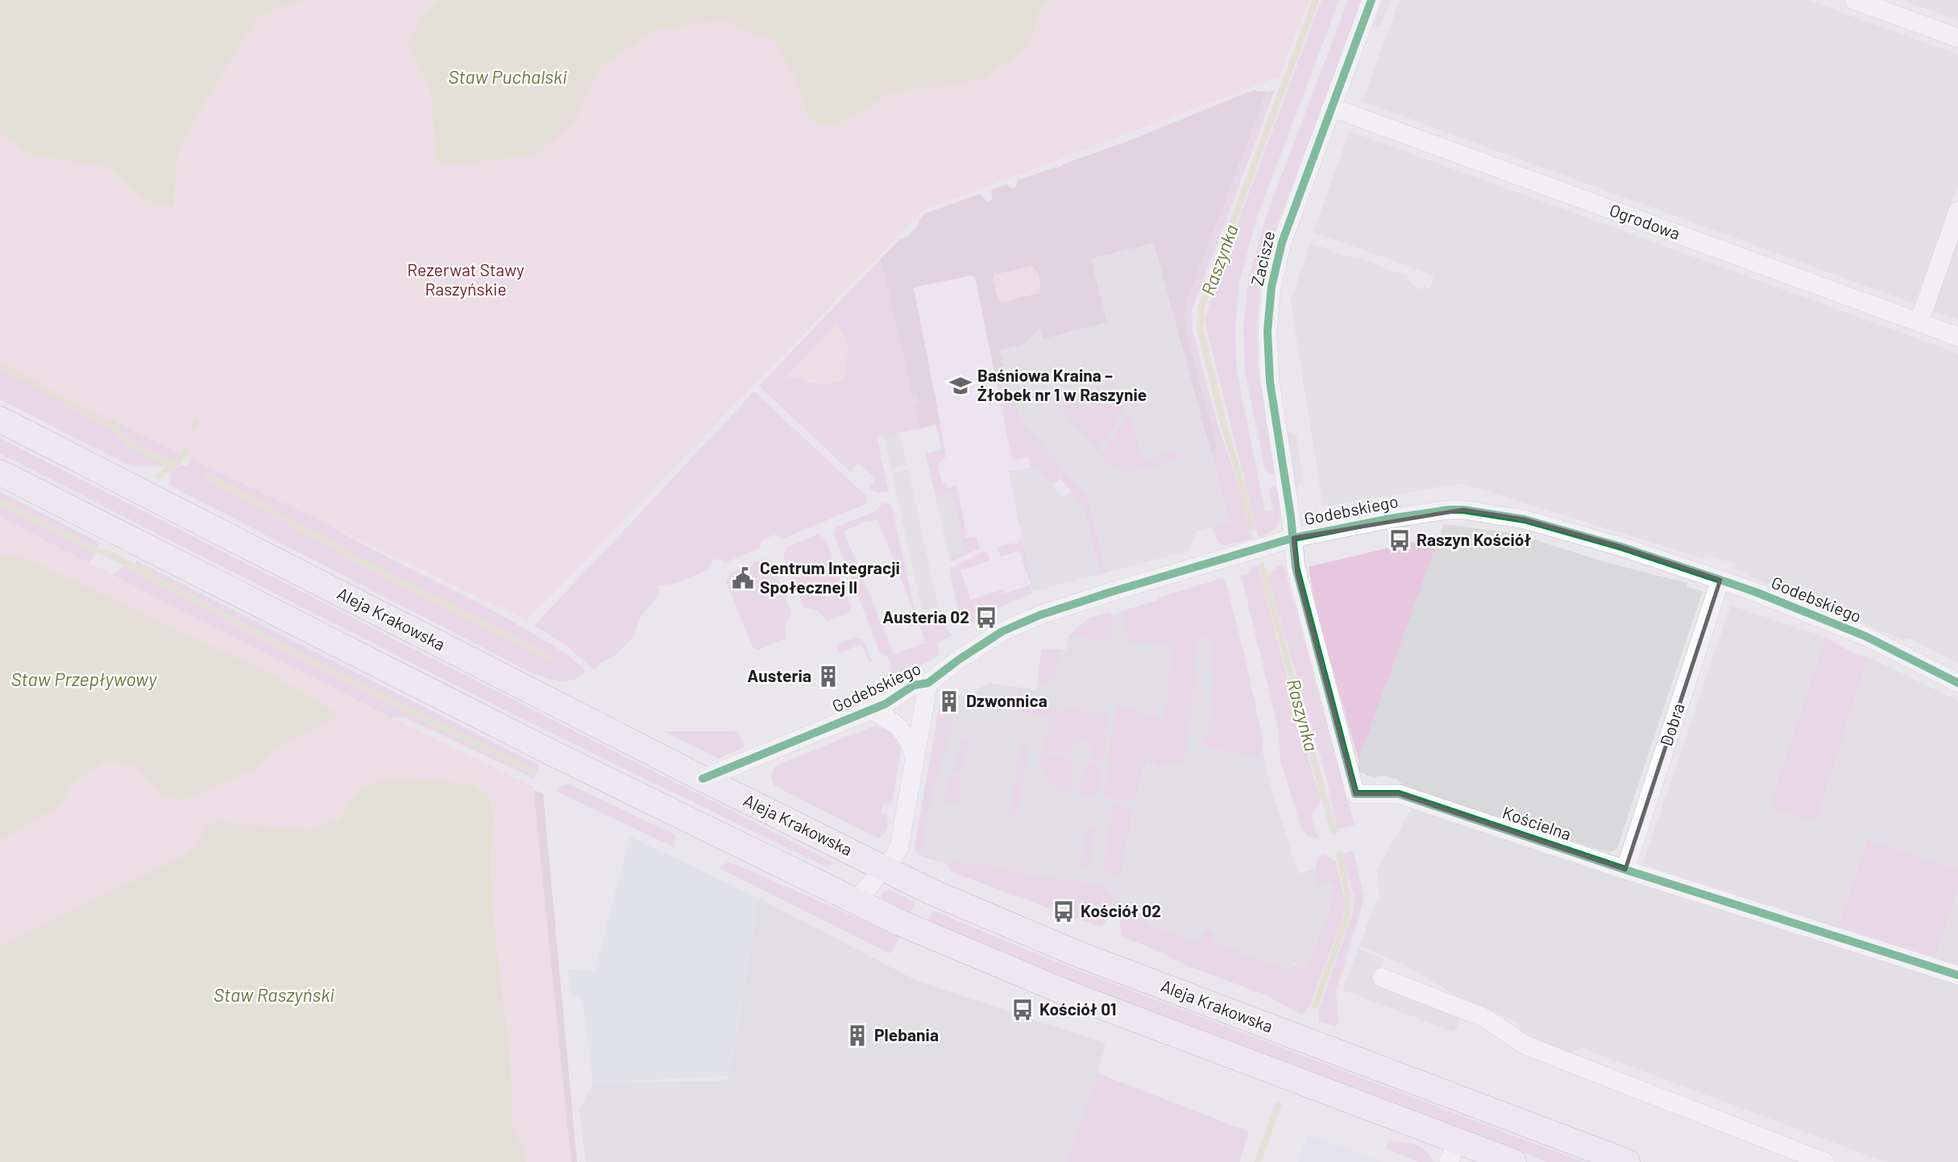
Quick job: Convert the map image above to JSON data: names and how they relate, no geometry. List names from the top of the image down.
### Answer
{
  "streets": {
    "main road": ["Aleja Krakowska"],
    "street": [
      "Ogrodowa",
      "Zacisze",
      "Godebskiego",
      "Dobra",
      "Kościelna"
    ]
  },
  "crossings": [
    ["Ogrodowa", "Zacisze"],
    ["Zacisze", "Godebskiego"],
    ["Zacisze", "Kościelna"],
    ["Godebskiego", "Aleja Krakowska"],
    ["Godebskiego", "Dobra"],
    ["Godebskiego", "Kościelna"],
    ["Dobra", "Kościelna"]
  ],
  "water": [
    "Staw Puchalski",
    "Raszynka",
    "Staw Przepływowy",
    "Staw Raszyński"
  ],
  "parks": ["Rezerwat Stawy Raszyńskie"],
  "places": {
    "school or university": ["Baśniowa Kraina – Żłobek nr 1 w Raszynie"],
    "bus stop": [
      "Raszyn Kościół",
      "Austeria 02",
      "Kościół 02",
      "Kościół 01"
    ],
    "public building": ["Centrum Integracji Społecznej II"],
    "building": ["Austeria", "Dzwonnica", "Plebania"]
  }
}
